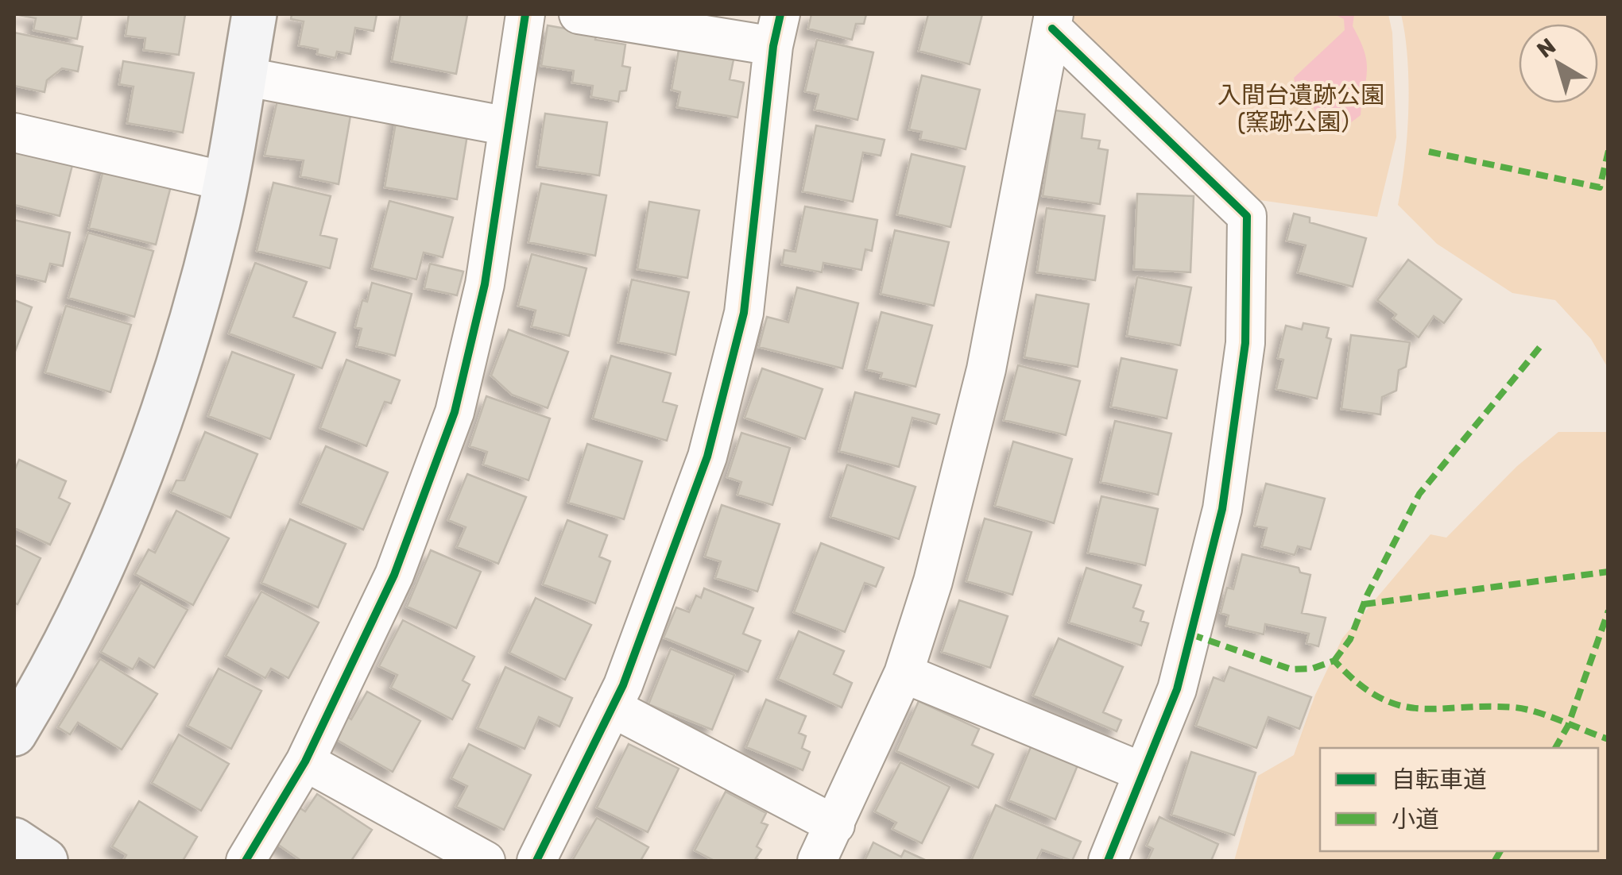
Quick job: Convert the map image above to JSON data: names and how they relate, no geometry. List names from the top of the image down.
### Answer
{
  "parks": ["入間台遺跡公園 (窯跡公園）"],
  "legend": ["自転車道", "小道"],
  "north": "top left"
}
